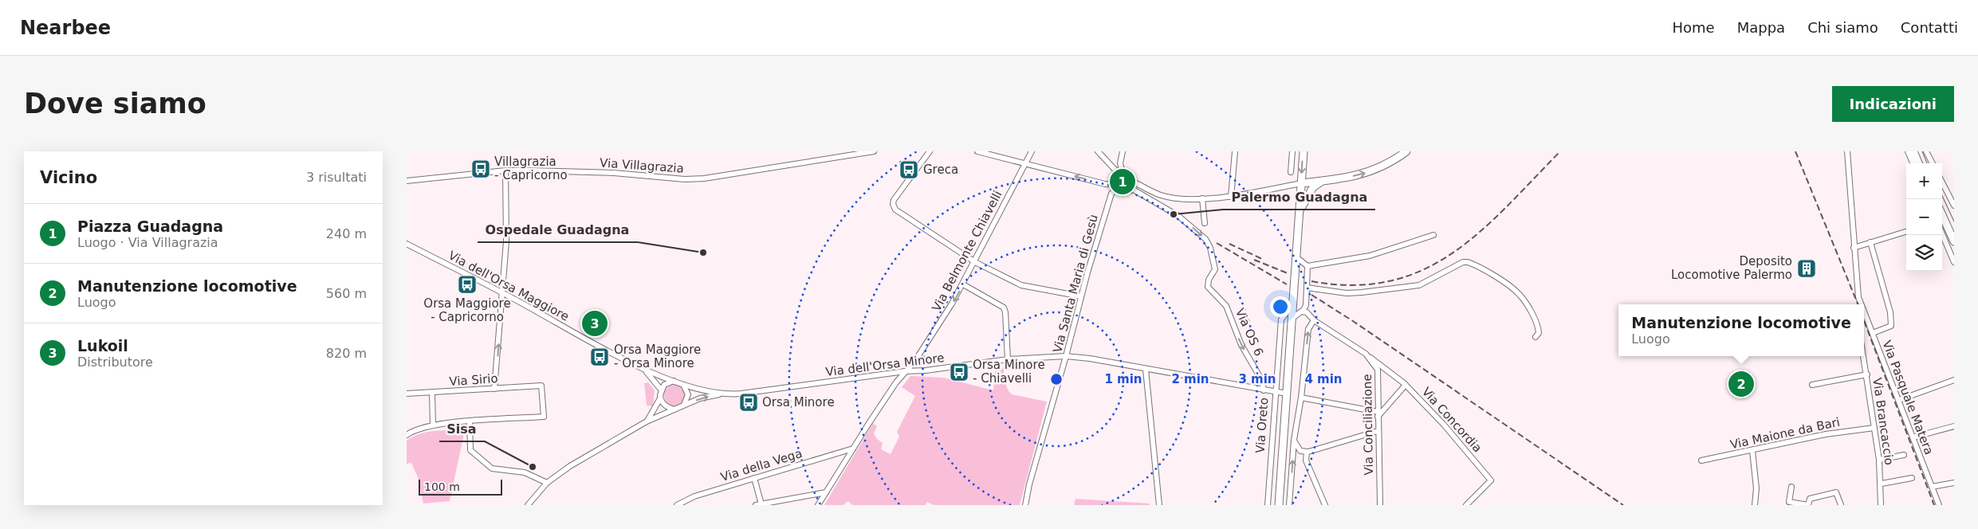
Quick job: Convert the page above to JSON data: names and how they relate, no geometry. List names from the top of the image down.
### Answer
{
  "streets": {
    "street": [
      "Via Villagrazia",
      "Via Belmonte Chiavelli",
      "Via Santa Maria di Gesù",
      "Via dell'Orsa Maggiore",
      "Via OS 6",
      "Via dell'Orsa Minore",
      "Via Sirio",
      "Via Pasquale Matera",
      "Via Concordia",
      "Via Brancaccio",
      "Via Conciliazione",
      "Via Oreto",
      "Via Maione da Bari",
      "Via della Vega"
    ]
  },
  "crossings": [
    ["Via Belmonte Chiavelli", "Via dell'Orsa Minore"],
    ["Via Belmonte Chiavelli", "Via della Vega"],
    ["Via Santa Maria di Gesù", "Via OS 6"],
    ["Via Santa Maria di Gesù", "Via dell'Orsa Minore"],
    ["Via OS 6", "Via dell'Orsa Minore"],
    ["Via dell'Orsa Minore", "Via Oreto"],
    ["Via Concordia", "Via Conciliazione"],
    ["Via Brancaccio", "Via Maione da Bari"]
  ],
  "one_way": ["Via OS 6"],
  "places": {
    "bus stop": [
      "Villagrazia - Capricorno",
      "Greca",
      "Orsa Maggiore - Capricorno",
      "Orsa Maggiore - Orsa Minore",
      "Orsa Minore - Chiavelli",
      "Orsa Minore"
    ],
    "other": ["Palermo Guadagna", "Ospedale Guadagna", "Sisa"],
    "building": ["Deposito Locomotive Palermo"]
  },
  "scale_bar": "100 m",
  "page": {
    "header": "Nearbee",
    "nav": [
      "Home",
      "Mappa",
      "Chi siamo",
      "Contatti"
    ],
    "buttons": "Indicazioni",
    "title": "Dove siamo",
    "heading": ["Vicino", "3 risultati"],
    "map_buttons": ["+", "−"],
    "pins": ["1", "3", "2"],
    "list": [
      {
        "mark": "1",
        "name": "Piazza Guadagna",
        "note": "Luogo · Via Villagrazia",
        "value": "240 m"
      },
      {
        "mark": "2",
        "name": "Manutenzione locomotive",
        "note": "Luogo",
        "value": "560 m"
      },
      {
        "mark": "3",
        "name": "Lukoil",
        "note": "Distributore",
        "value": "820 m"
      }
    ],
    "popup": ["Manutenzione locomotive", "Luogo"],
    "scale": "100 m"
  },
  "rings": [
    "1 min",
    "2 min",
    "3 min",
    "4 min"
  ]
}
